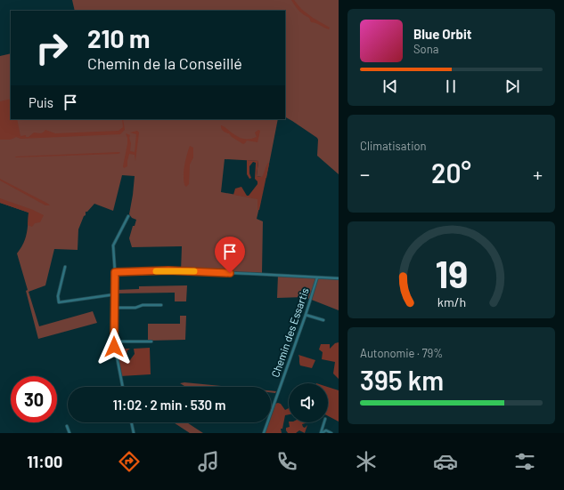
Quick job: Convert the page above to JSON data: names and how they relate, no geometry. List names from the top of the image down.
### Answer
{
  "streets": {
    "street": ["Chemin des Essartis"]
  },
  "page": {
    "turn": ["210 m", "Chemin de la Conseillé"],
    "song": ["Blue Orbit", "Sona"],
    "then": "Puis",
    "tile": [
      "Climatisation",
      ["Autonomie · 79%", "395 km"]
    ],
    "heat": ["−", "20°", "+"],
    "limit": "30",
    "trip": "11:02 · 2 min · 530 m",
    "tabs": "11:00",
    "gauge": ["19", "km/h"]
  }
}
